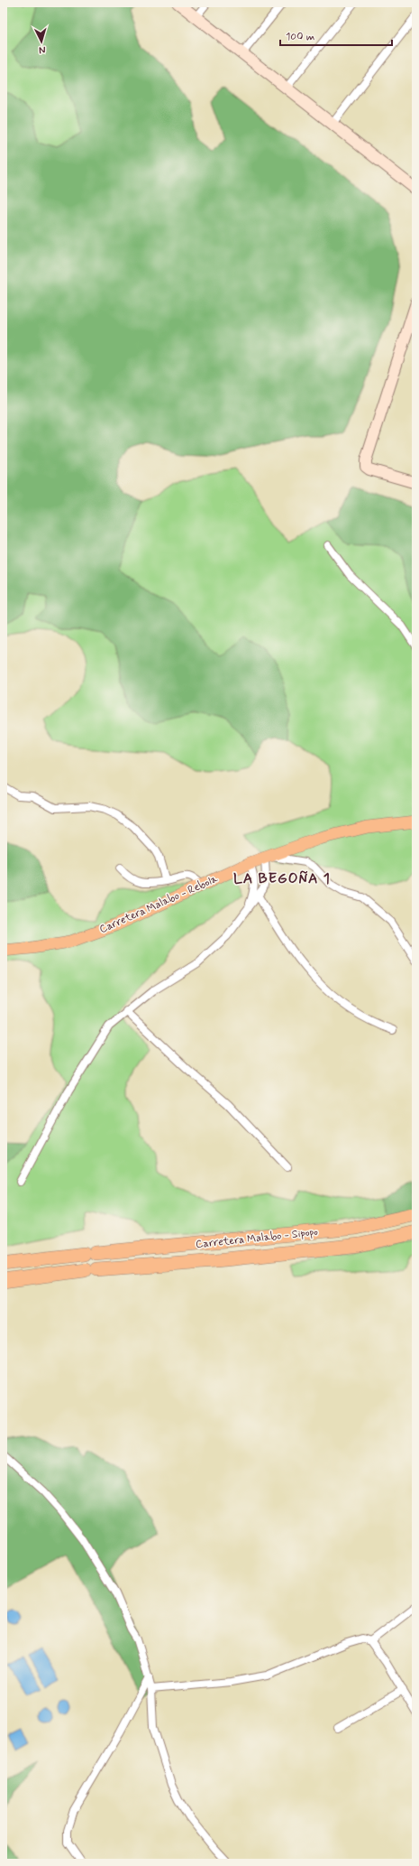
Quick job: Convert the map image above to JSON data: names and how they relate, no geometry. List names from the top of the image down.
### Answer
{
  "streets": {
    "highway": ["Carretera Malabo - Sipopo"],
    "main road": ["Carretera Malabo - Rebola"]
  },
  "districts": ["LA BEGOÑA 1"],
  "scale_bar": "100 m",
  "north": "bottom"
}
